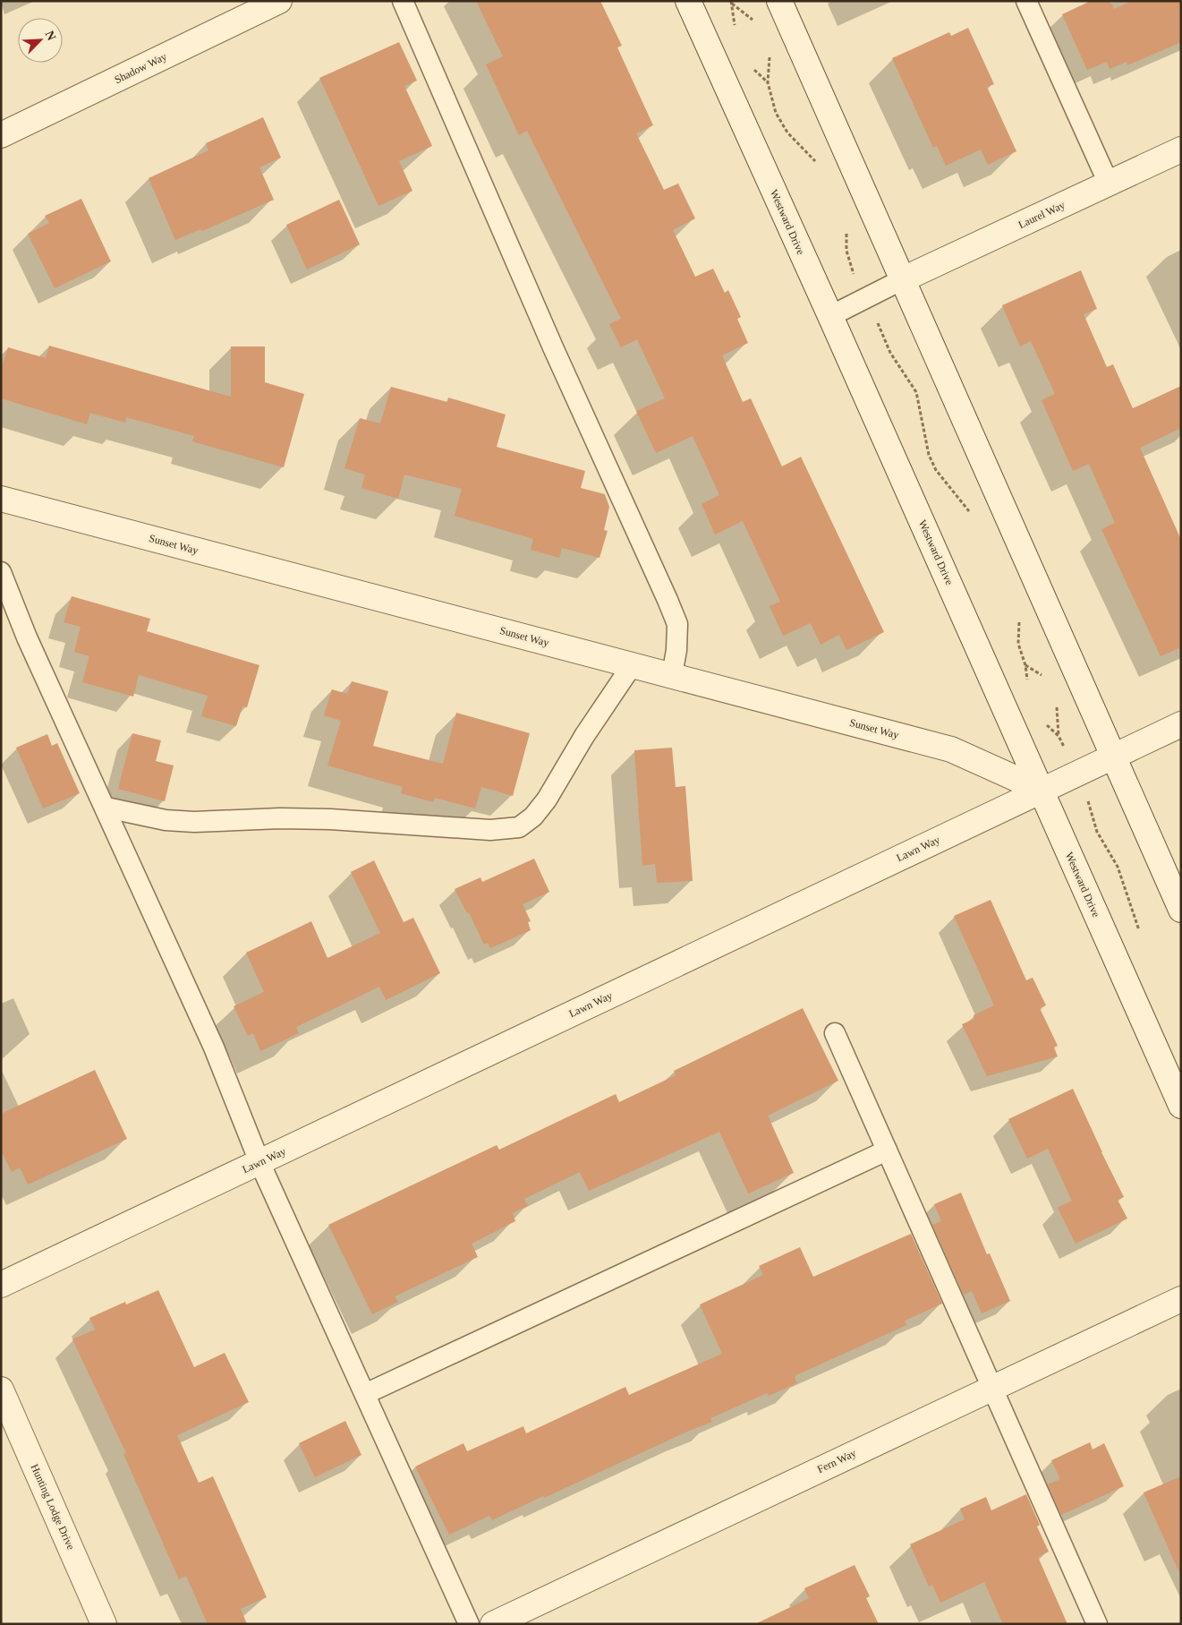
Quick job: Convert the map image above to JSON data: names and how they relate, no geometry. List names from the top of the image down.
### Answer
{
  "streets": {
    "street": [
      "Shadow Way",
      "Laurel Way",
      "Westward Drive",
      "Sunset Way",
      "Lawn Way",
      "Fern Way",
      "Hunting Lodge Drive"
    ]
  },
  "crossings": [
    ["Westward Drive", "Sunset Way"],
    ["Westward Drive", "Lawn Way"],
    ["Sunset Way", "Lawn Way"]
  ],
  "north": "top right"
}
